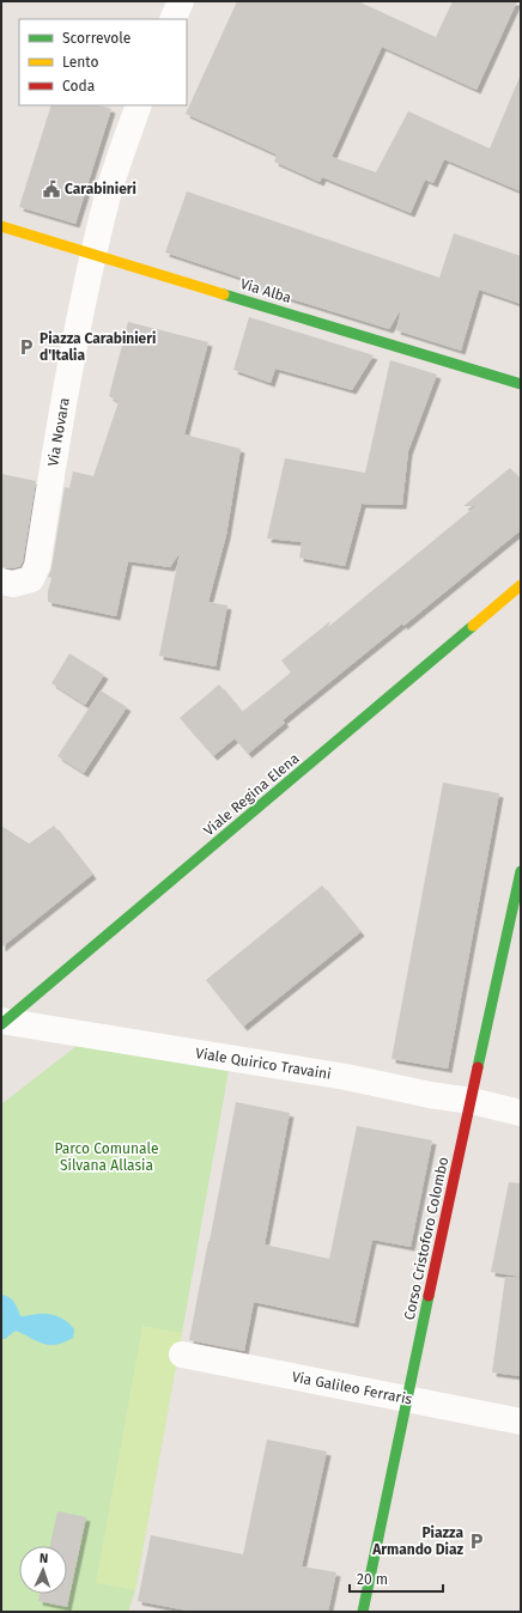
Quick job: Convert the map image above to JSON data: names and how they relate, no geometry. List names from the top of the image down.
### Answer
{
  "streets": {
    "street": [
      "Via Alba",
      "Via Novara",
      "Viale Regina Elena",
      "Viale Quirico Travaini",
      "Corso Cristoforo Colombo",
      "Via Galileo Ferraris"
    ]
  },
  "crossings": [
    ["Via Alba", "Via Novara"],
    ["Viale Regina Elena", "Viale Quirico Travaini"],
    ["Viale Quirico Travaini", "Corso Cristoforo Colombo"],
    ["Corso Cristoforo Colombo", "Via Galileo Ferraris"]
  ],
  "parks": ["Parco Comunale Silvana Allasia"],
  "places": {
    "public building": ["Carabinieri"],
    "parking": ["Piazza Carabinieri d'Italia", "Piazza Armando Diaz"]
  },
  "legend": ["Scorrevole", "Lento", "Coda"],
  "scale_bar": "20 m",
  "north": "top"
}
